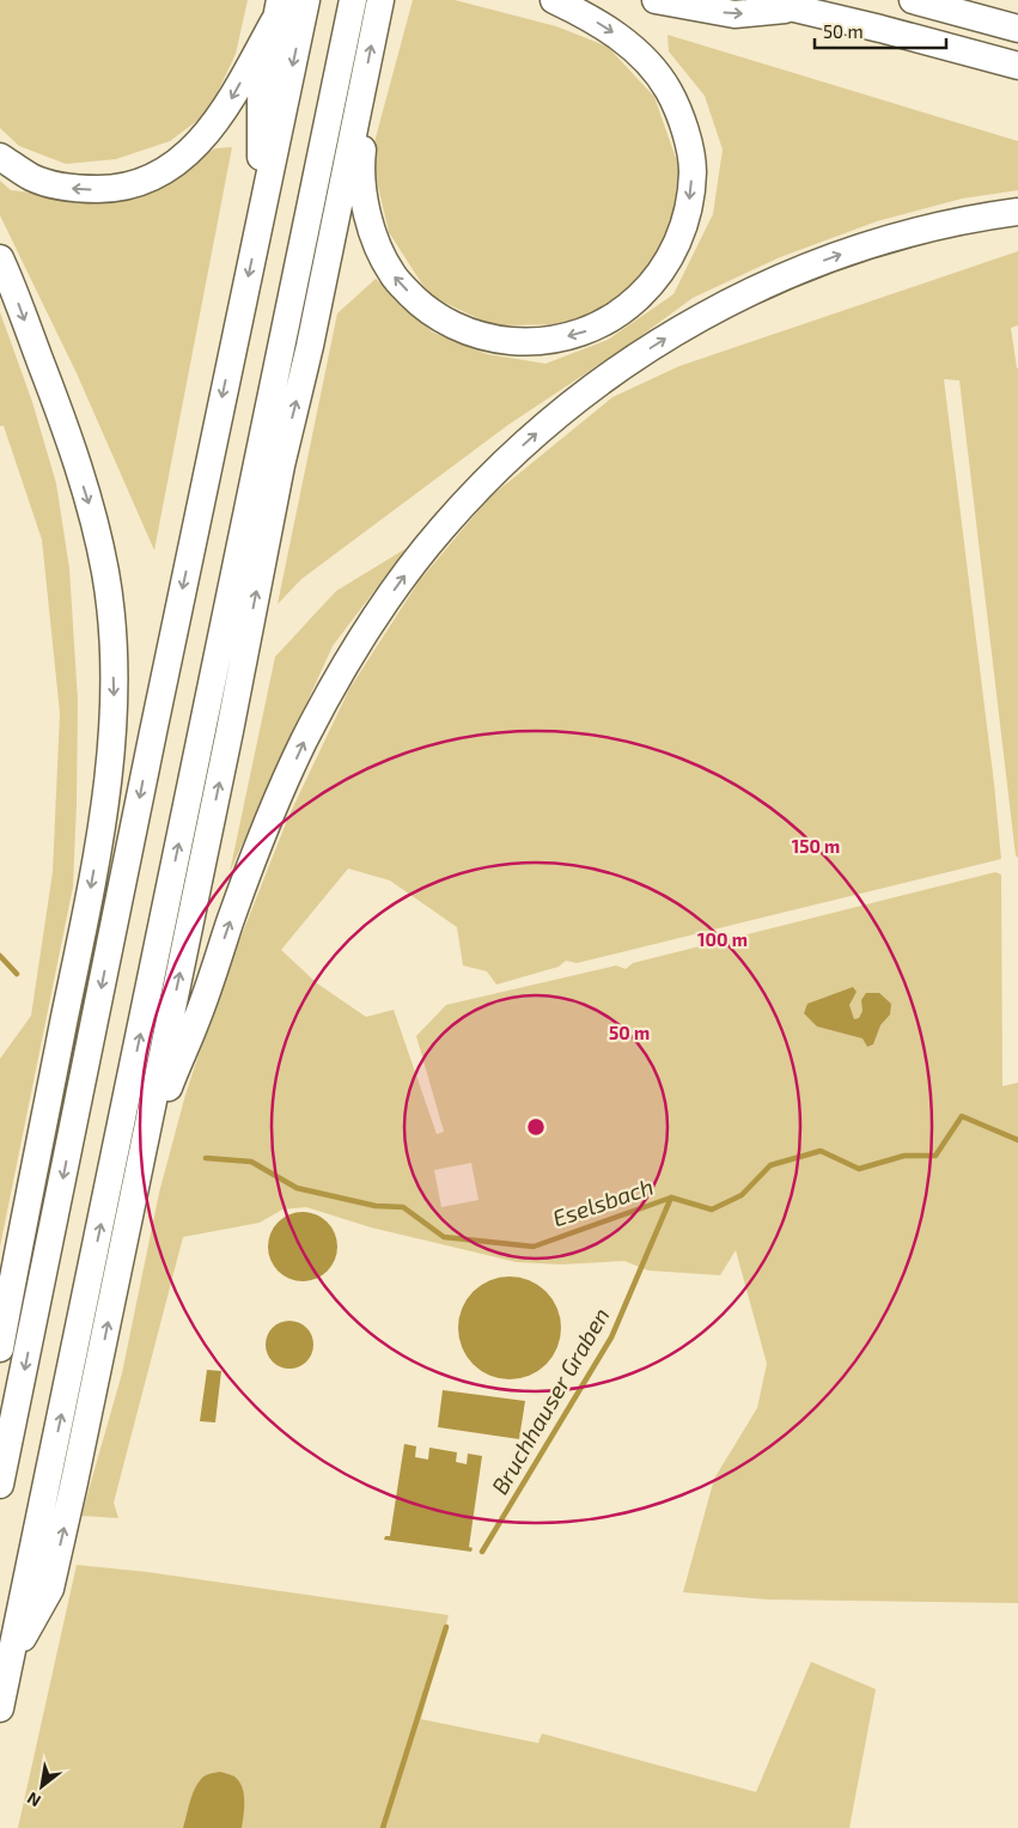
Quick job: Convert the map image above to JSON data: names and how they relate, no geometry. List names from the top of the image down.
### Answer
{
  "water": ["Eselsbach", "Bruchhauser Graben"],
  "scale_bar": "50 m",
  "north": "bottom left",
  "rings": ["150 m", "100 m", "50 m"]
}
